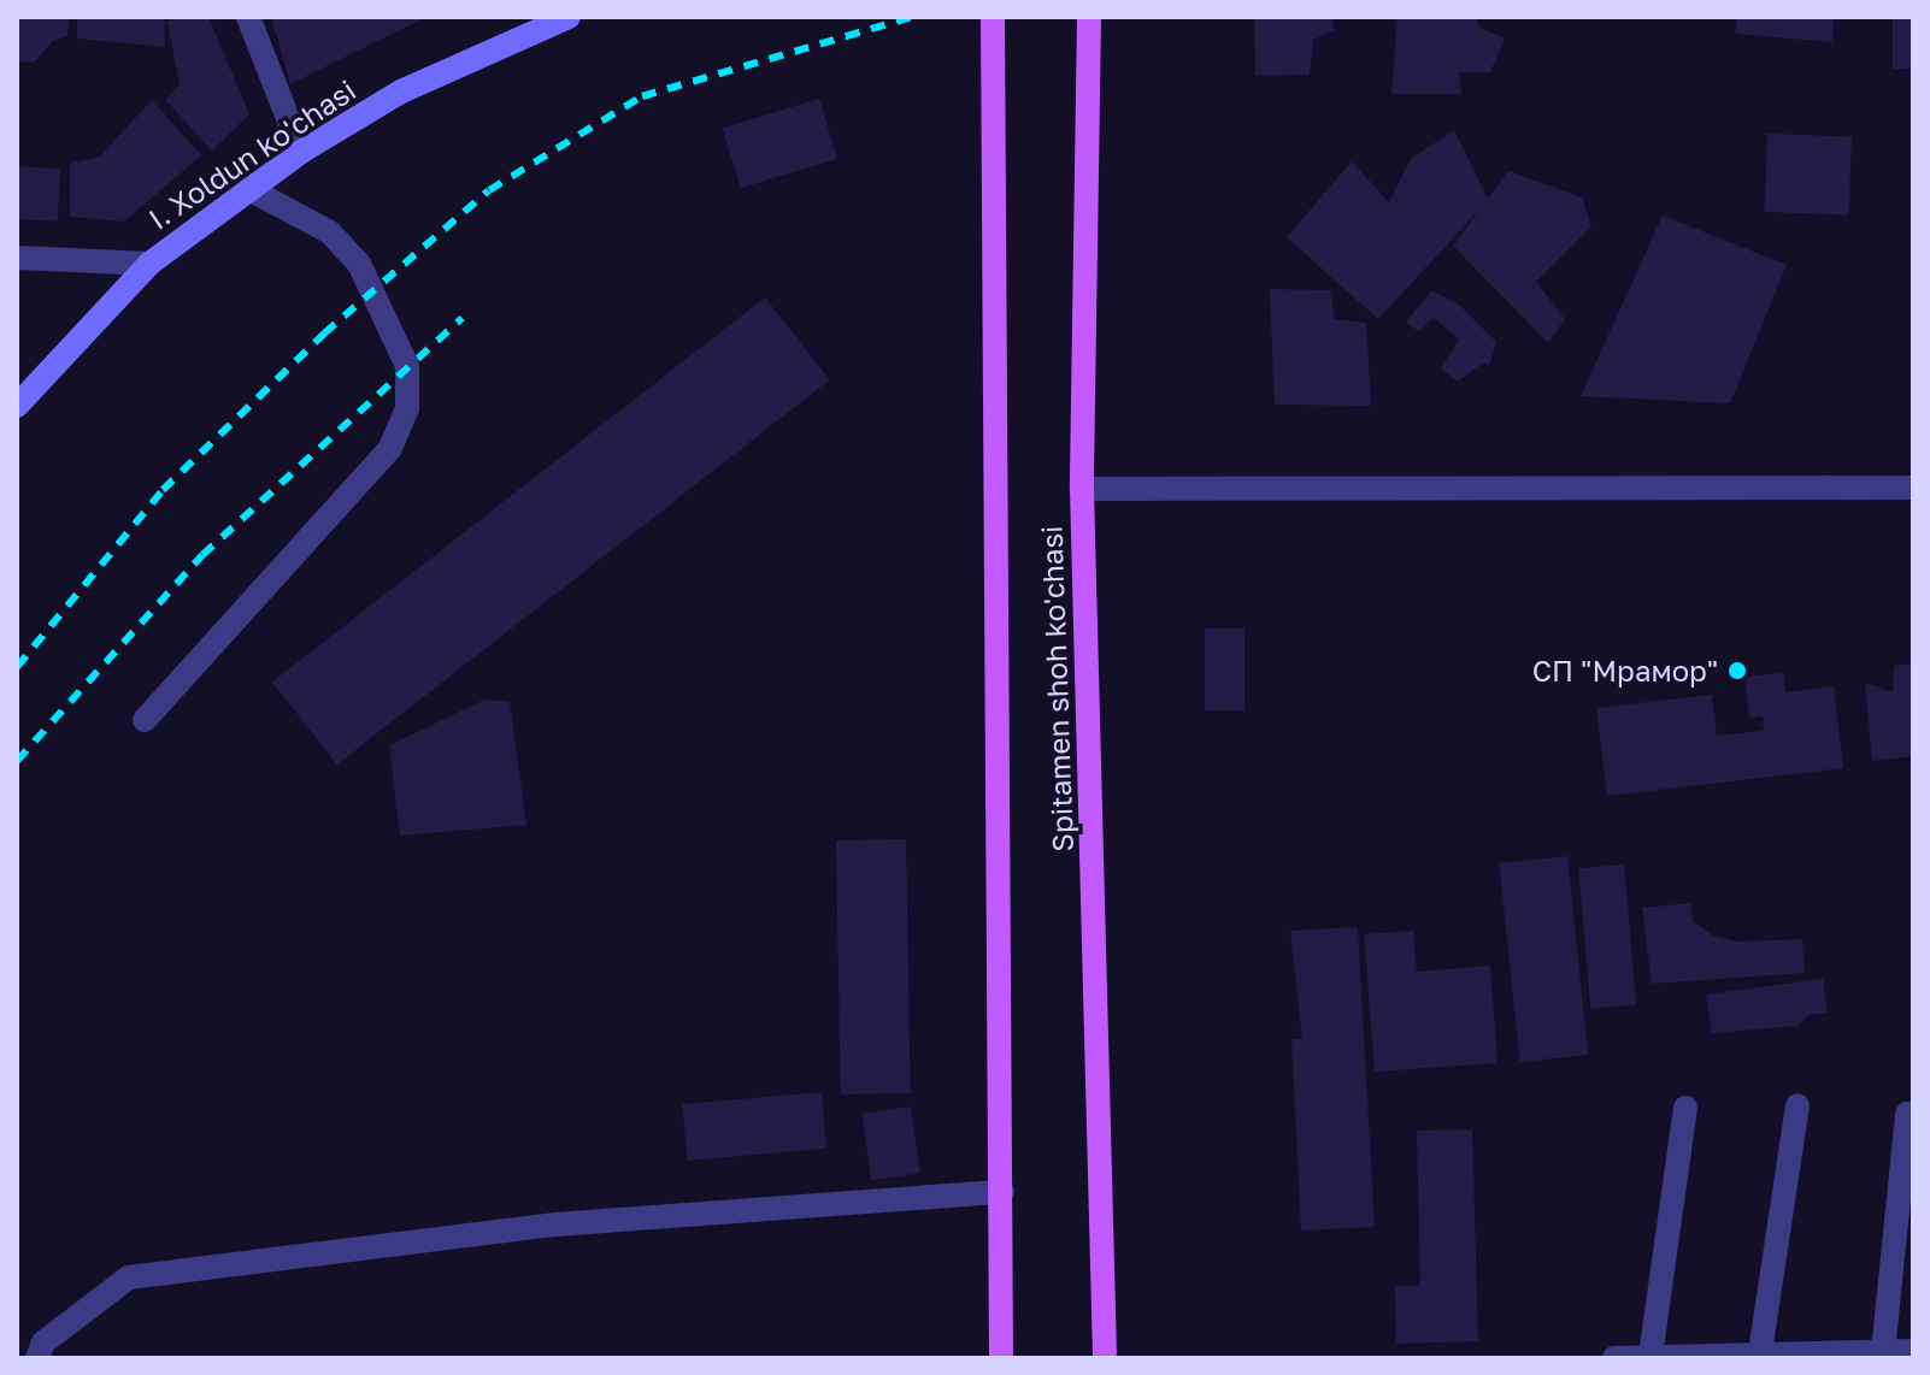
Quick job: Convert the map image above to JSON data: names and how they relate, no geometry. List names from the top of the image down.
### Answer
{
  "streets": {
    "main road": ["Spitamen shoh ko'chasi"],
    "street": ["I. Xoldun ko'chasi"]
  },
  "places": ["СП \"Мрамор\""]
}
